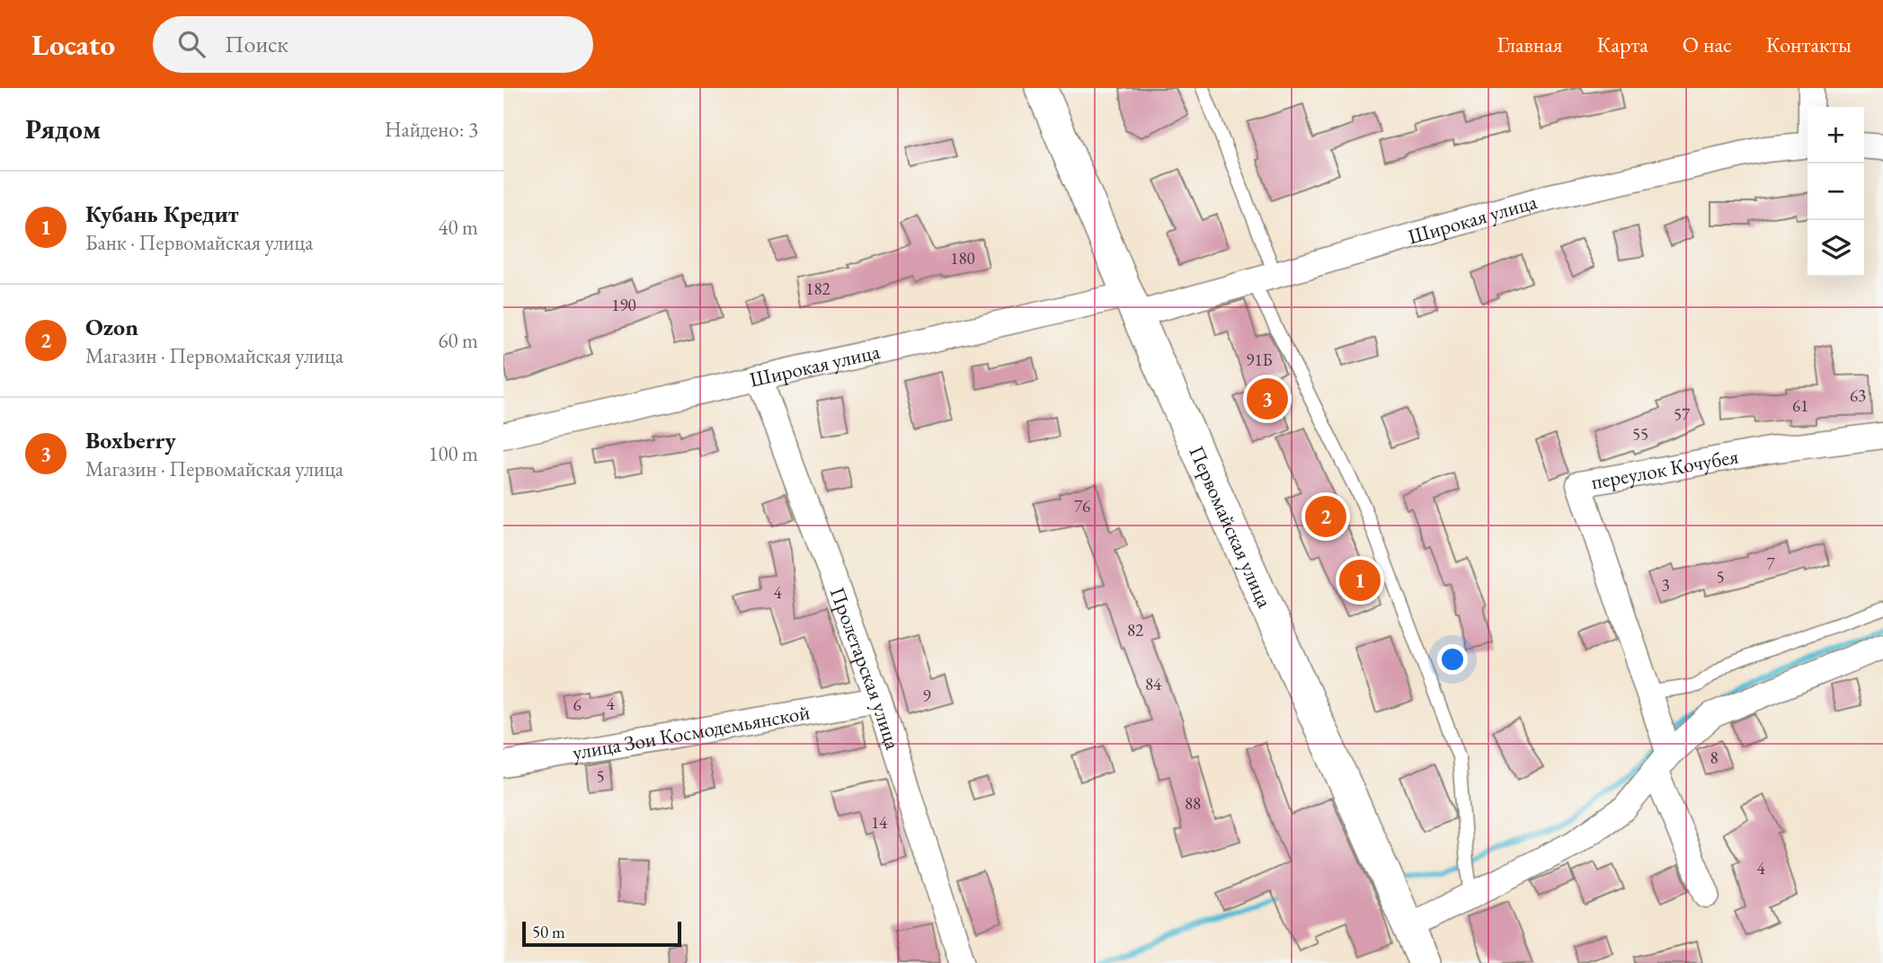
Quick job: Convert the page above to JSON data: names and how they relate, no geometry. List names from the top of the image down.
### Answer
{
  "streets": {
    "street": [
      "Широкая улица",
      "переулок Кочубея",
      "Первомайская улица",
      "Пролетарская улица",
      "улица Зои Космодемьянской"
    ]
  },
  "crossings": [
    ["Широкая улица", "Первомайская улица"],
    ["Широкая улица", "Пролетарская улица"],
    ["Пролетарская улица", "улица Зои Космодемьянской"]
  ],
  "house_numbers": [
    "180",
    "182",
    "190",
    "91Б",
    "63",
    "61",
    "57",
    "55",
    "76",
    "7",
    "5",
    "3",
    "4",
    "82",
    "84",
    "9",
    "4",
    "6",
    "8",
    "5",
    "88",
    "14",
    "4"
  ],
  "scale_bar": "50 m",
  "page": {
    "header": "Locato",
    "search": "Поиск",
    "nav": [
      "Главная",
      "Карта",
      "О нас",
      "Контакты"
    ],
    "heading": ["Рядом", "Найдено: 3"],
    "map_buttons": ["+", "−"],
    "list": [
      {
        "mark": "1",
        "name": "Кубань Кредит",
        "note": "Банк · Первомайская улица",
        "value": "40 m"
      },
      {
        "mark": "2",
        "name": "Ozon",
        "note": "Магазин · Первомайская улица",
        "value": "60 m"
      },
      {
        "mark": "3",
        "name": "Boxberry",
        "note": "Магазин · Первомайская улица",
        "value": "100 m"
      }
    ],
    "pins": ["3", "2", "1"],
    "scale": "50 m"
  }
}
